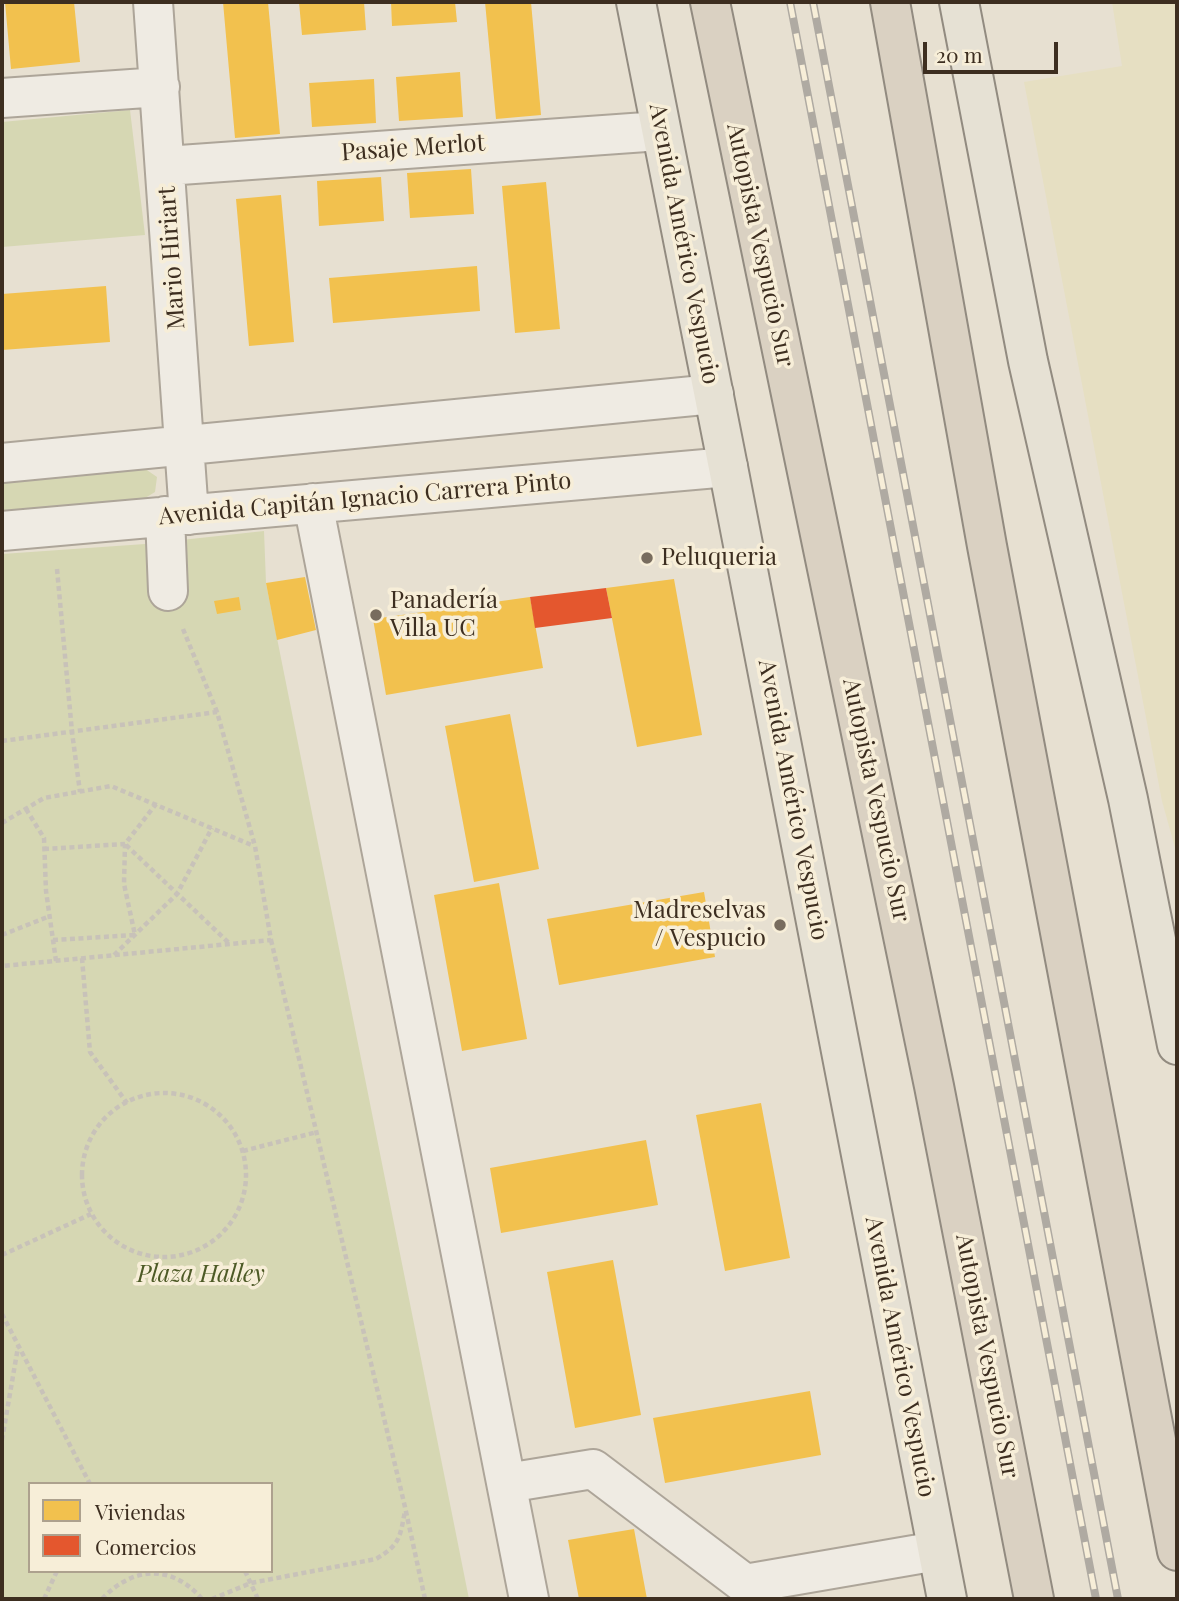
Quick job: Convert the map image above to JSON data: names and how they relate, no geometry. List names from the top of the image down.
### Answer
{
  "streets": {
    "highway": ["Autopista Vespucio Sur"],
    "main road": ["Avenida Américo Vespucio"],
    "street": ["Pasaje Merlot", "Mario Hiriart", "Avenida Capitán Ignacio Carrera Pinto"]
  },
  "crossings": [
    ["Pasaje Merlot", "Avenida Américo Vespucio"],
    ["Pasaje Merlot", "Mario Hiriart"],
    ["Avenida Américo Vespucio", "Avenida Capitán Ignacio Carrera Pinto"],
    ["Mario Hiriart", "Avenida Capitán Ignacio Carrera Pinto"]
  ],
  "parks": ["Plaza Halley"],
  "places": ["Peluqueria", "Panadería Villa UC", "Madreselvas / Vespucio"],
  "legend": ["Viviendas", "Comercios"],
  "scale_bar": "20 m"
}
